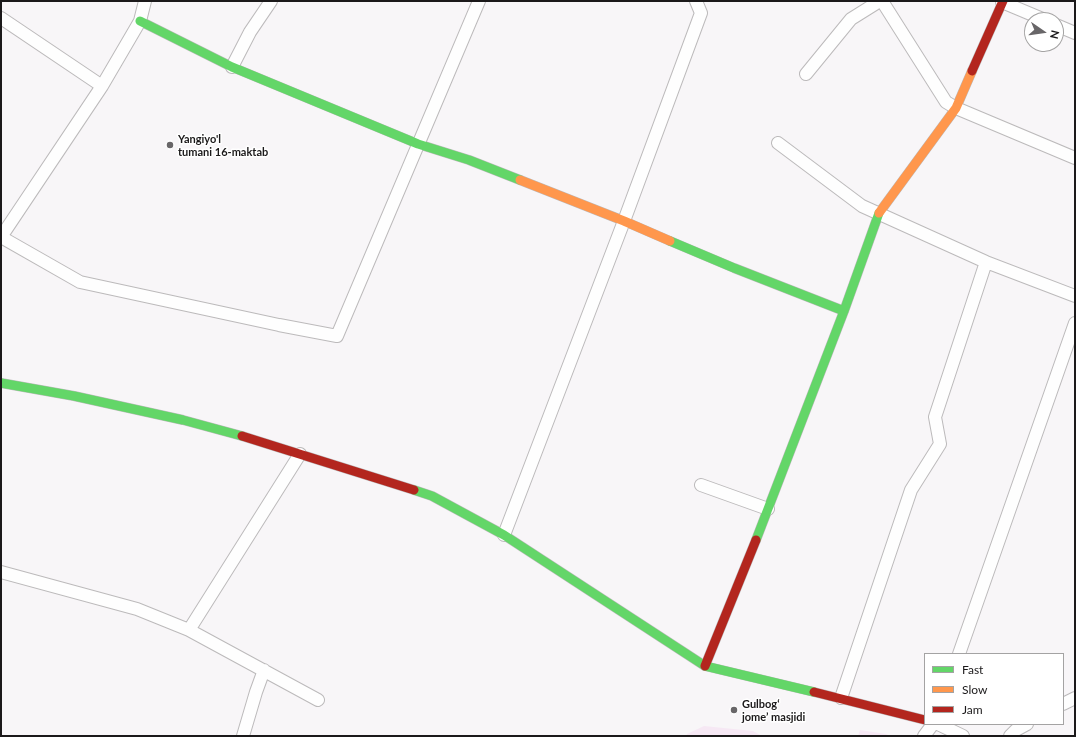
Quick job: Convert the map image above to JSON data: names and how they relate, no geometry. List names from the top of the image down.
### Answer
{
  "places": ["Yangiyo'l tumani 16-maktab", "Gulbog‘ jome’ masjidi"],
  "legend": ["Fast", "Slow", "Jam"],
  "north": "right"
}
